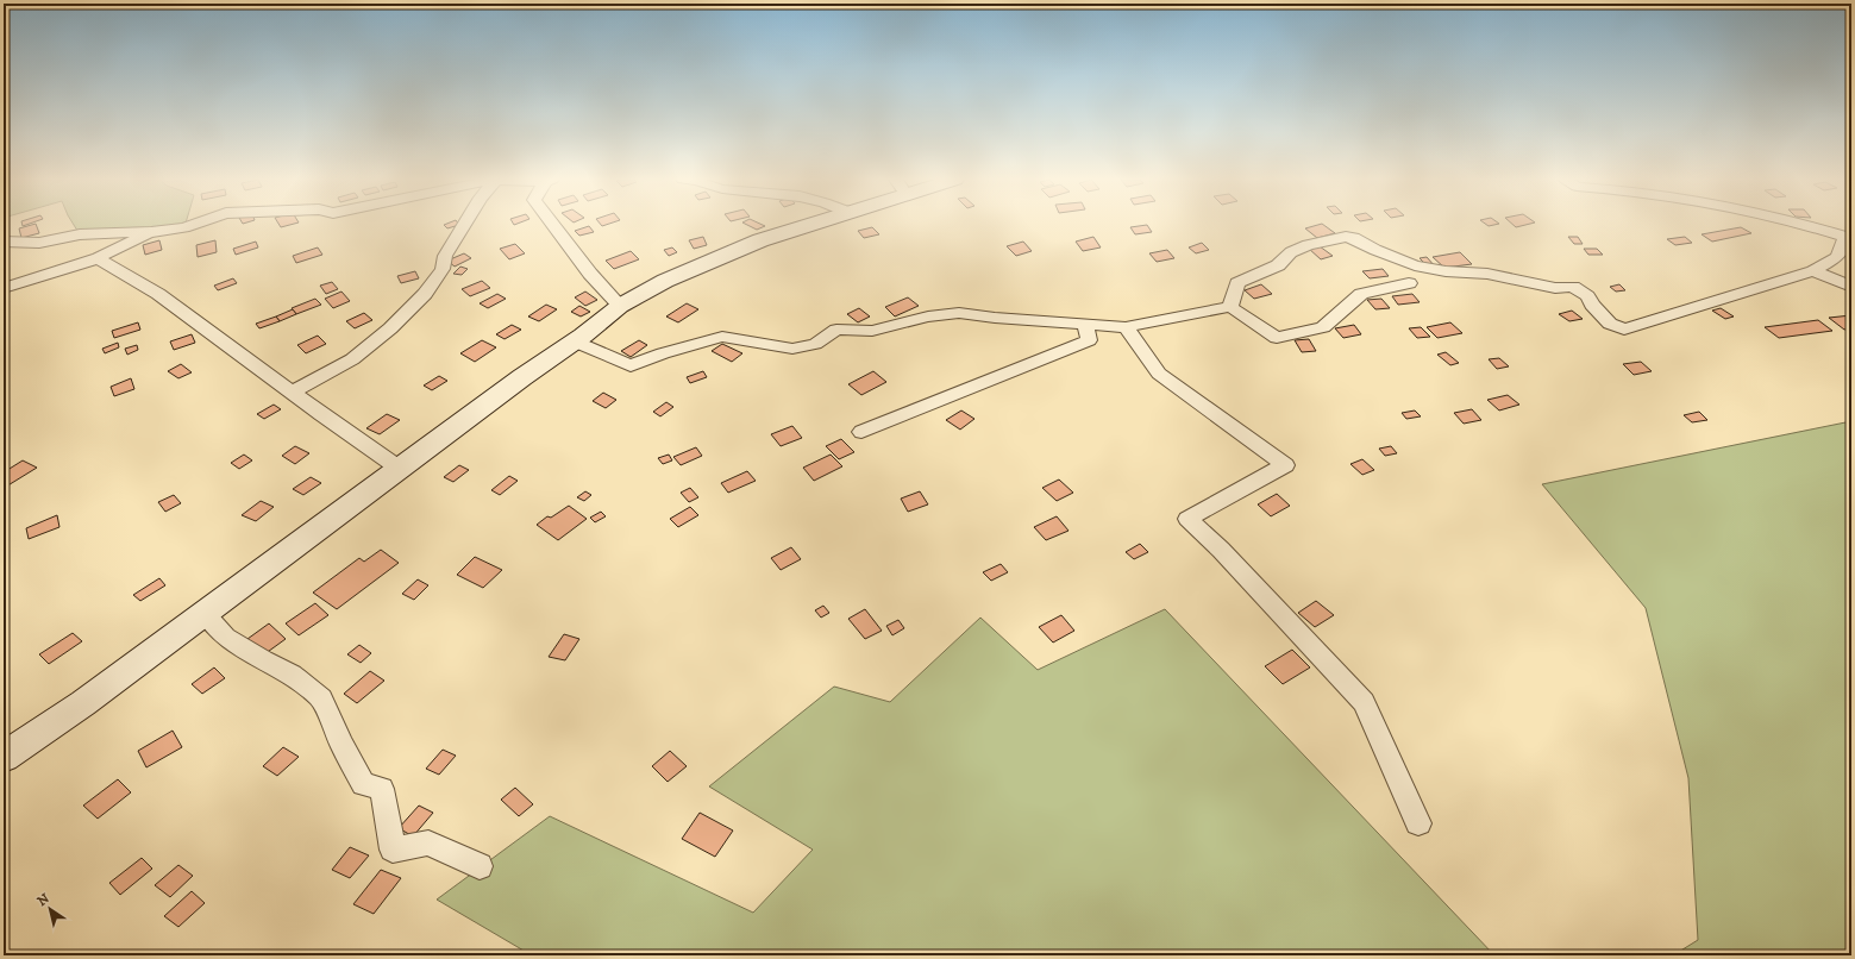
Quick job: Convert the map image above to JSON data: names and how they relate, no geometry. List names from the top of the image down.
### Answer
{
  "north": "top left"
}
